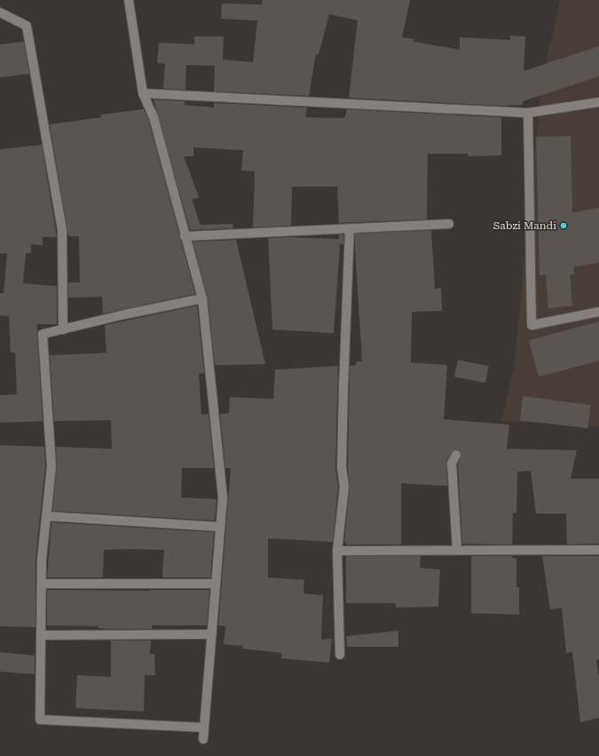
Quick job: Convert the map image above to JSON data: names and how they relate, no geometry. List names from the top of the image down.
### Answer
{
  "places": ["Sabzi Mandi"]
}
